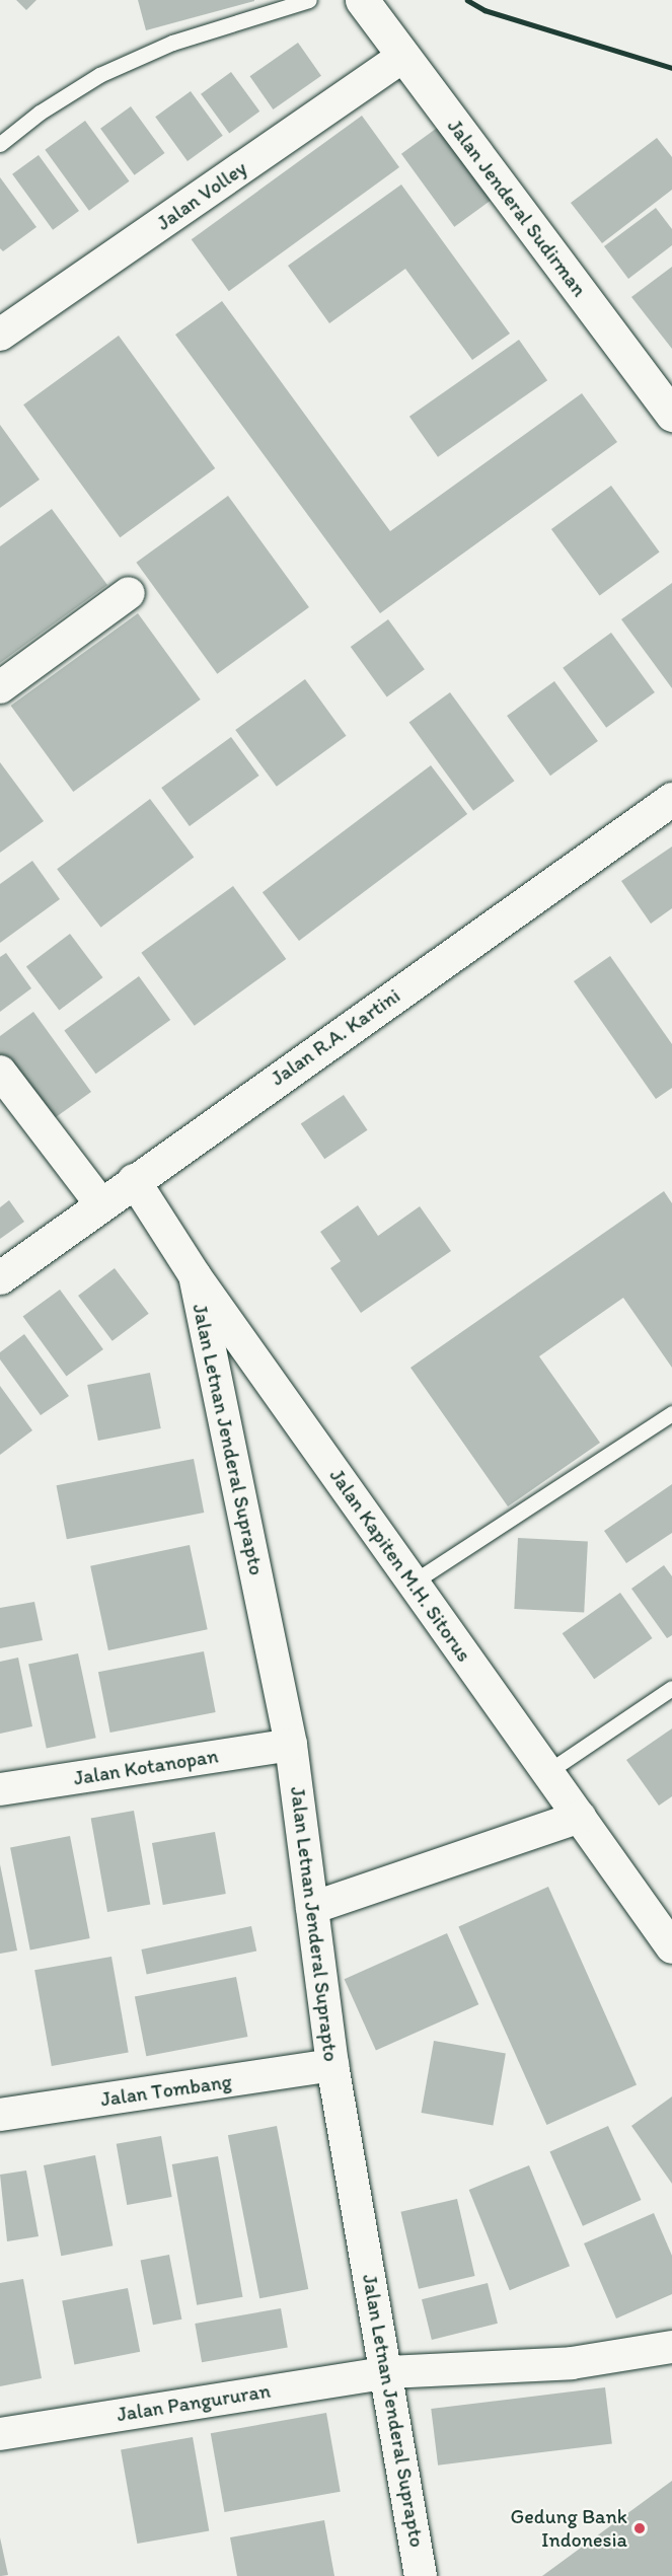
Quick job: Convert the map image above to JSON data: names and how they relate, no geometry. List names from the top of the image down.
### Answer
{
  "streets": {
    "street": [
      "Jalan Volley",
      "Jalan Jenderal Sudirman",
      "Jalan R.A. Kartini",
      "Jalan Letnan Jenderal Suprapto",
      "Jalan Kapiten M.H. Sitorus",
      "Jalan Kotanopan",
      "Jalan Tombang",
      "Jalan Pangururan"
    ]
  },
  "crossings": [
    ["Jalan Volley", "Jalan Jenderal Sudirman"],
    ["Jalan R.A. Kartini", "Jalan Kapiten M.H. Sitorus"],
    ["Jalan Letnan Jenderal Suprapto", "Jalan Kapiten M.H. Sitorus"],
    ["Jalan Letnan Jenderal Suprapto", "Jalan Kotanopan"],
    ["Jalan Letnan Jenderal Suprapto", "Jalan Tombang"],
    ["Jalan Letnan Jenderal Suprapto", "Jalan Pangururan"]
  ],
  "places": ["Gedung Bank Indonesia"]
}
